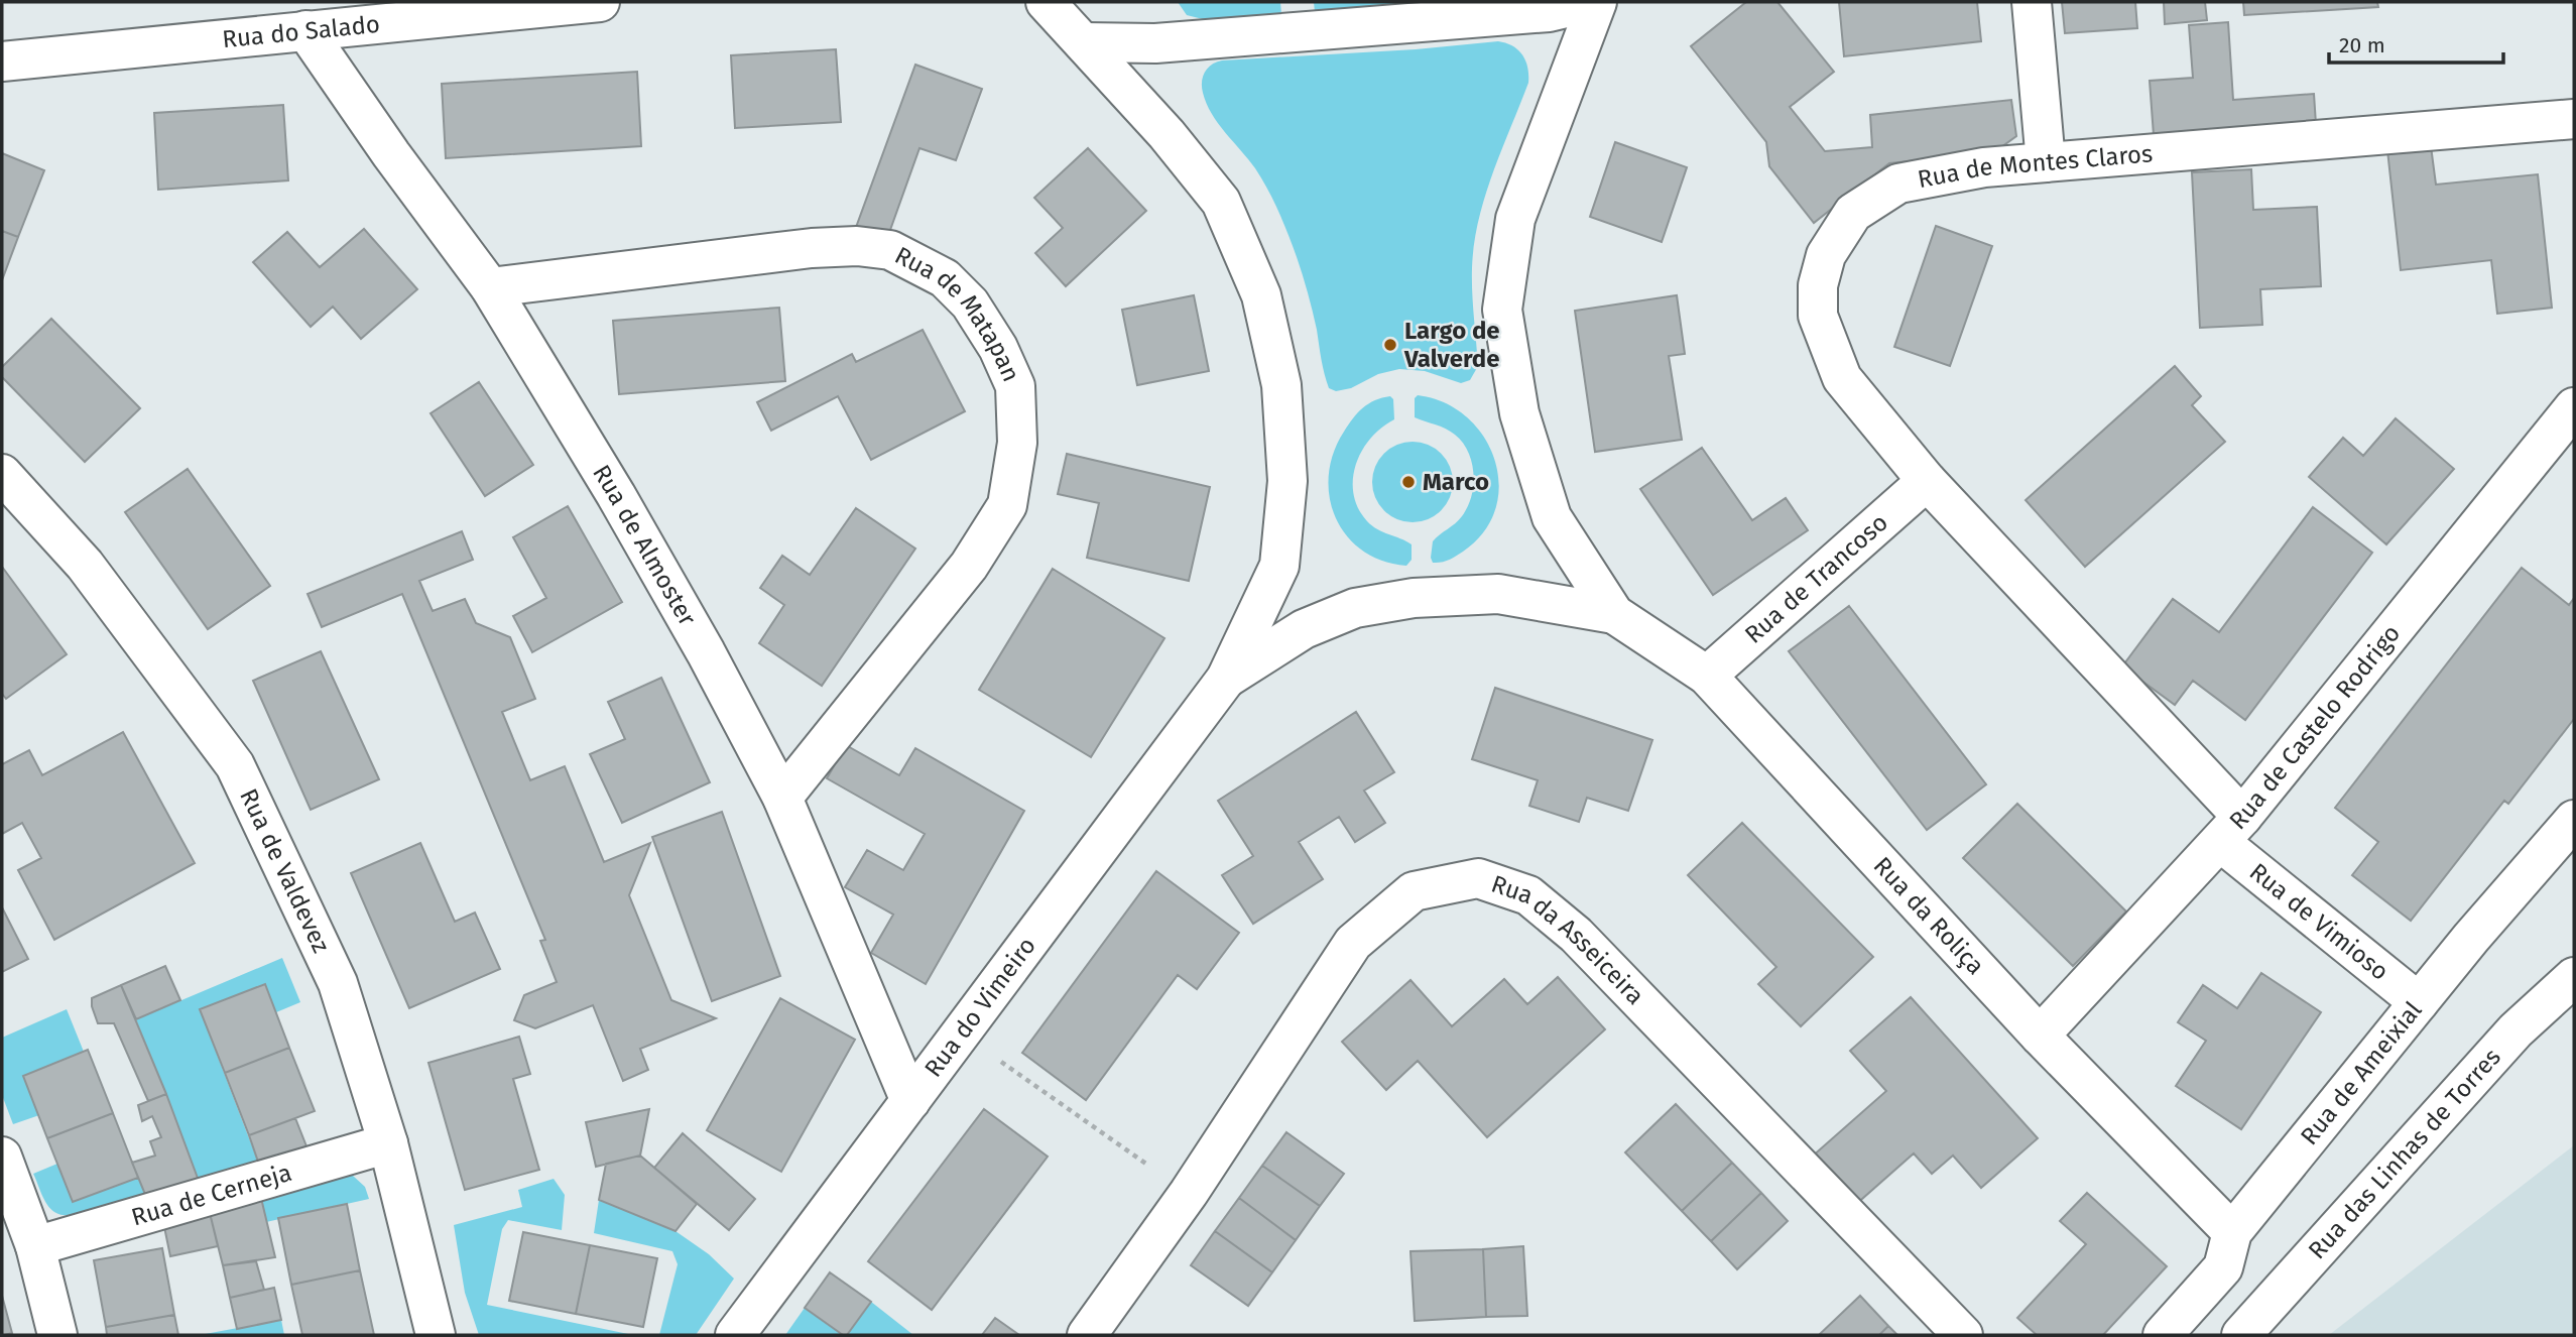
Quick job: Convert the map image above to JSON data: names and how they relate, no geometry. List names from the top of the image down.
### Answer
{
  "streets": {
    "street": [
      "Rua do Salado",
      "Rua de Montes Claros",
      "Rua de Matapan",
      "Rua de Almoster",
      "Rua de Trancoso",
      "Rua de Castelo Rodrigo",
      "Rua de Valdevez",
      "Rua da Roliça",
      "Rua de Vimioso",
      "Rua da Asseiceira",
      "Rua do Vimeiro",
      "Rua de Ameixial",
      "Rua das Linhas de Torres",
      "Rua de Cerneja"
    ]
  },
  "crossings": [
    ["Rua do Salado", "Rua de Almoster"],
    ["Rua de Montes Claros", "Rua de Trancoso"],
    ["Rua de Montes Claros", "Rua de Castelo Rodrigo"],
    ["Rua de Montes Claros", "Rua de Vimioso"],
    ["Rua de Matapan", "Rua de Almoster"],
    ["Rua de Almoster", "Rua do Vimeiro"],
    ["Rua de Trancoso", "Rua da Roliça"],
    ["Rua de Castelo Rodrigo", "Rua da Roliça"],
    ["Rua de Castelo Rodrigo", "Rua de Vimioso"],
    ["Rua de Valdevez", "Rua de Cerneja"],
    ["Rua da Roliça", "Rua de Ameixial"],
    ["Rua de Vimioso", "Rua de Ameixial"]
  ],
  "places": ["Largo de Valverde", "Marco"],
  "scale_bar": "20 m"
}
